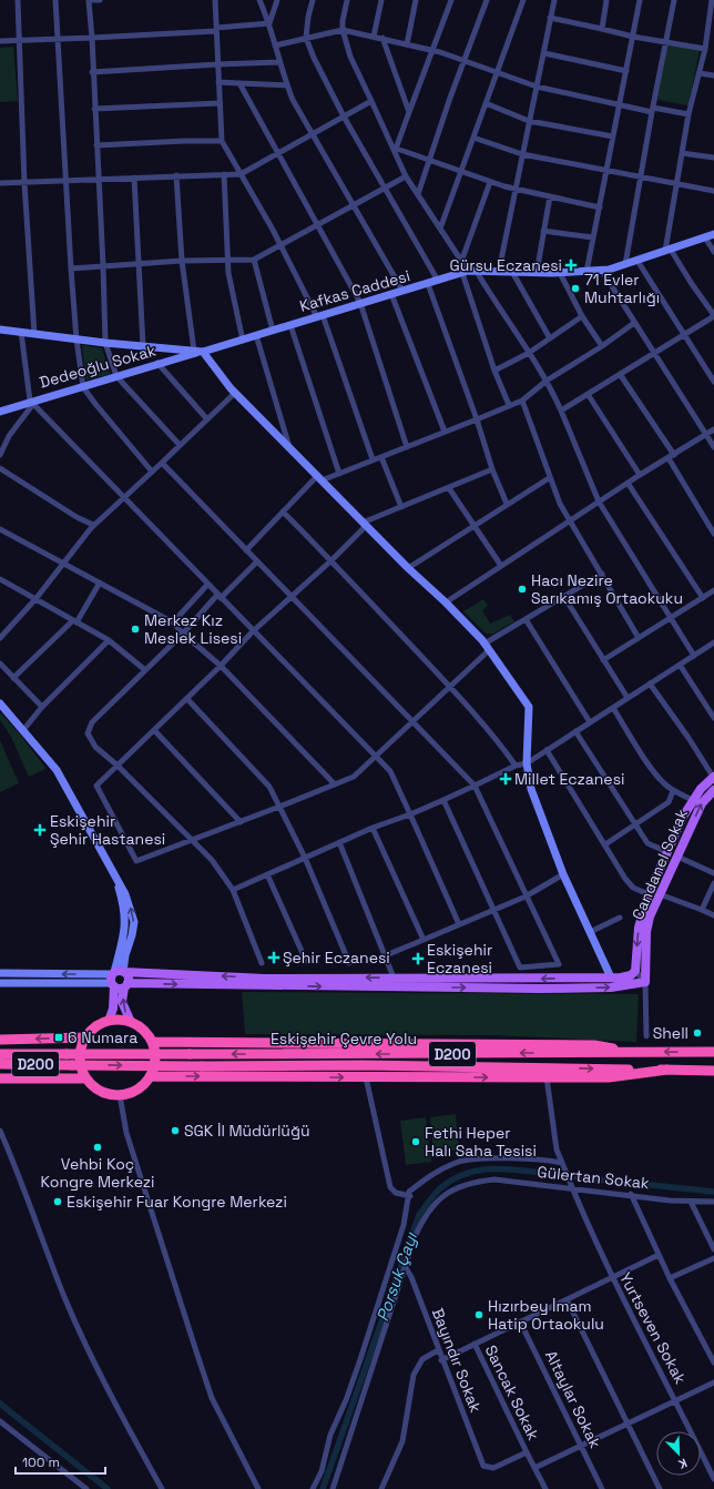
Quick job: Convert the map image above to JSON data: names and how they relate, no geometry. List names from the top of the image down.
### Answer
{
  "streets": {
    "highway": ["Eskişehir Çevre Yolu", "D200"],
    "main road": ["Candanel Sokak"],
    "street": [
      "Kafkas Caddesi",
      "Dedeoğlu Sokak",
      "Gülertan Sokak",
      "Yurtseven Sokak",
      "Bayındır Sokak",
      "Sancak Sokak",
      "Altaylar Sokak"
    ]
  },
  "crossings": [
    ["Kafkas Caddesi", "Dedeoğlu Sokak"],
    ["Gülertan Sokak", "Yurtseven Sokak"],
    ["Gülertan Sokak", "Bayındır Sokak"],
    ["Bayındır Sokak", "Sancak Sokak"]
  ],
  "water": ["Porsuk Çayı"],
  "places": {
    "health": [
      "Gürsu Eczanesi",
      "Millet Eczanesi",
      "Eskişehir Şehir Hastanesi",
      "Şehir Eczanesi",
      "Eskişehir Eczanesi"
    ],
    "other": [
      "71 Evler Muhtarlığı",
      "Hacı Nezire Sarıkamış Ortaokuku",
      "Merkez Kız Meslek Lisesi",
      "Shell",
      "SGK İl Müdürlüğü",
      "Fethi Heper Halı Saha Tesisi",
      "Vehbi Koç Kongre Merkezi",
      "Eskişehir Fuar Kongre Merkezi",
      "Hızırbey İmam Hatip Ortaokulu"
    ],
    "transit": ["6 Numara"]
  },
  "scale_bar": "100 m",
  "north": "bottom right"
}
